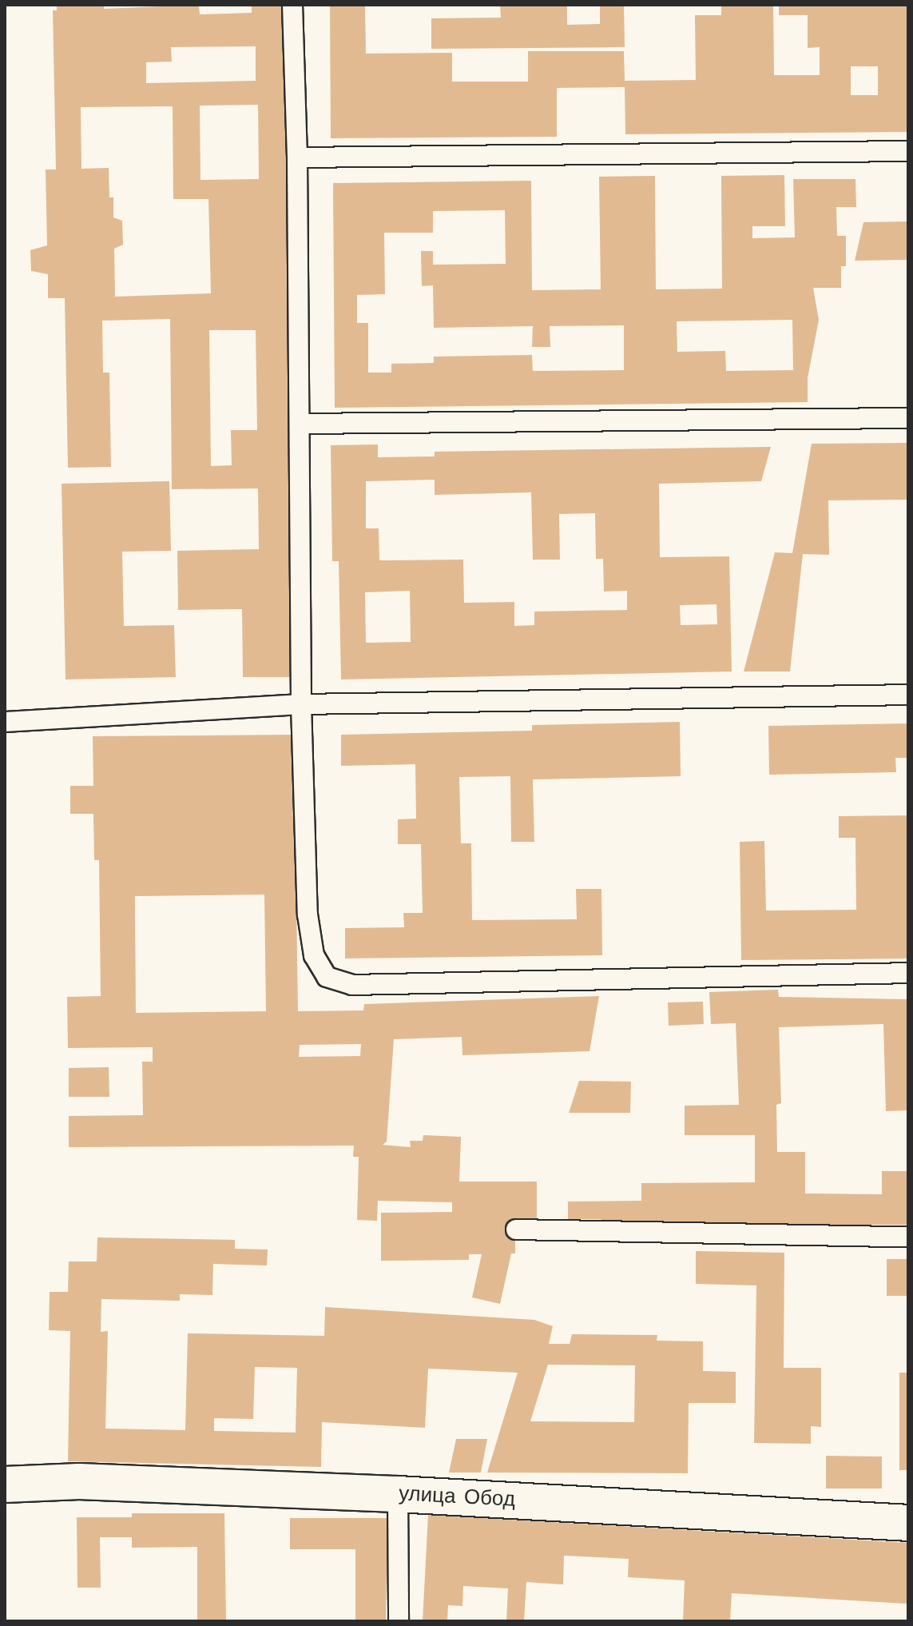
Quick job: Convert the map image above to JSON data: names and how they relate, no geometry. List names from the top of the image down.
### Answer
{
  "streets": {
    "street": ["улица Обод"]
  }
}
